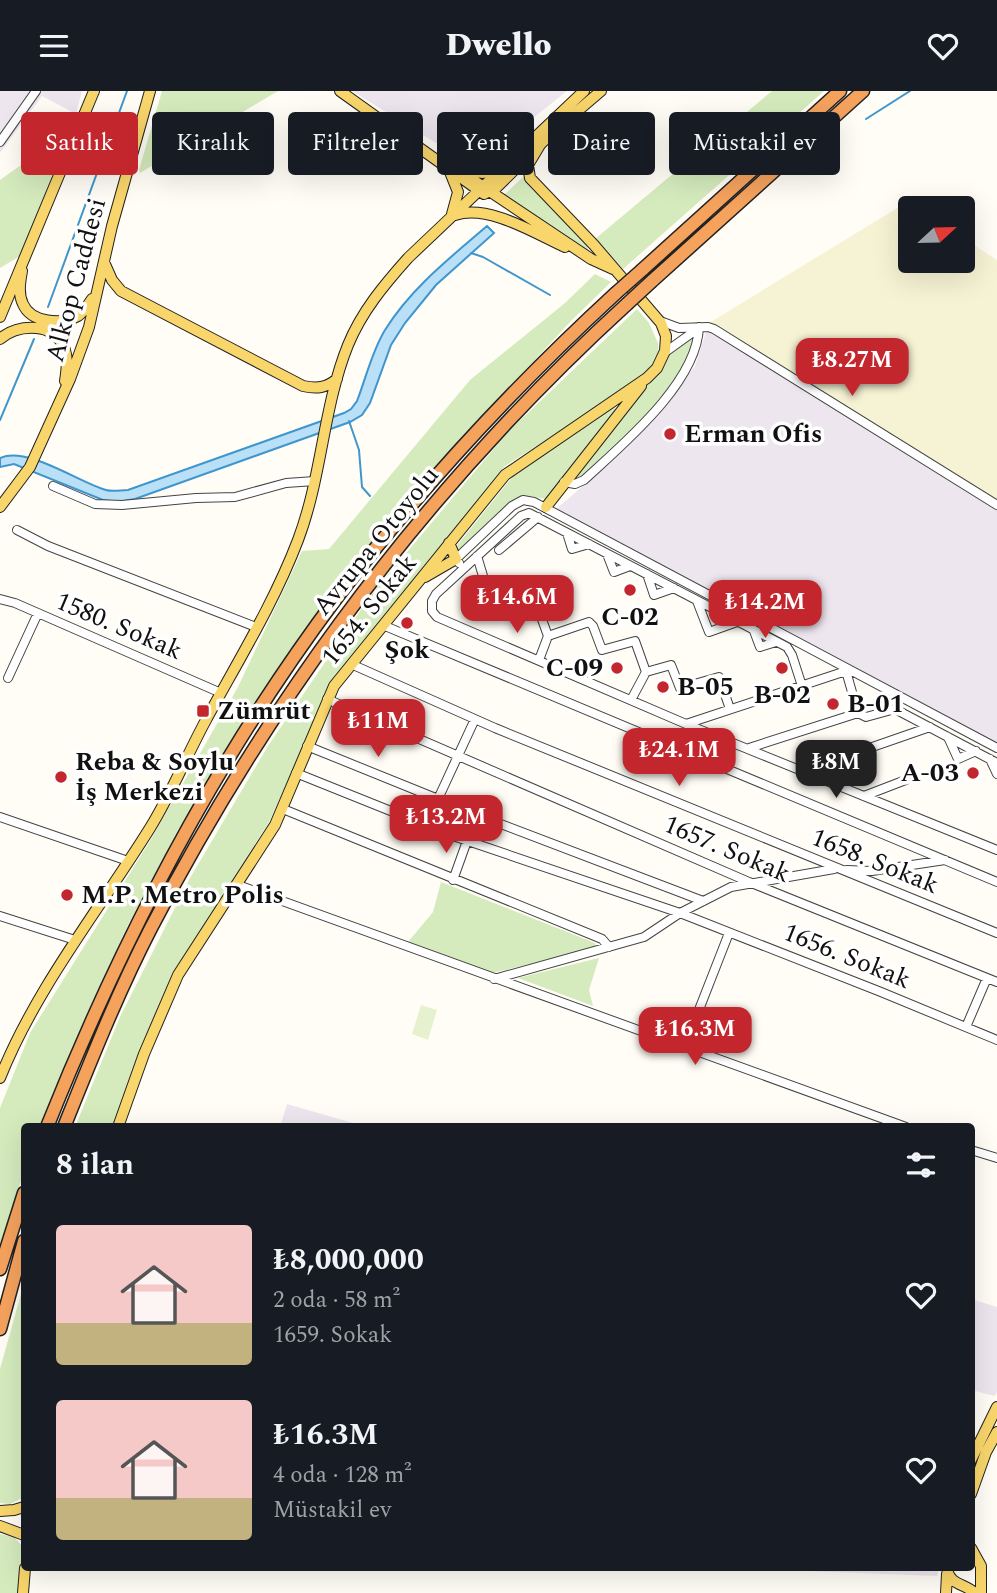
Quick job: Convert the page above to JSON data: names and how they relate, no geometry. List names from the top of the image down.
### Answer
{
  "streets": {
    "highway": ["Avrupa Otoyolu"],
    "main road": ["Alkop Caddesi", "1654. Sokak"],
    "street": [
      "1580. Sokak",
      "1657. Sokak",
      "1658. Sokak",
      "1656. Sokak"
    ]
  },
  "crossings": [
    ["1654. Sokak", "1657. Sokak"],
    ["1654. Sokak", "1658. Sokak"],
    ["1654. Sokak", "1656. Sokak"]
  ],
  "places": {
    "other": [
      "Erman Ofis",
      "C-02",
      "Şok",
      "C-09",
      "B-02",
      "B-05",
      "B-01",
      "A-03",
      "Reba & Soylu İş Merkezi",
      "M.P. Metro Polis"
    ],
    "transit": ["Zümrüt"]
  },
  "north": "right",
  "page": {
    "header": "Dwello",
    "chip": [
      "Satılık",
      "Kiralık",
      "Filtreler",
      "Yeni",
      "Daire",
      "Müstakil ev"
    ],
    "price": [
      "₺8.27M",
      "₺14.6M",
      "₺14.2M",
      "₺11M",
      "₺24.1M",
      "₺8M",
      "₺13.2M",
      "₺16.3M"
    ],
    "heading": "8 ilan",
    "list": [
      {
        "name": "₺8,000,000",
        "note": "2 oda · 58 m² · 1659. Sokak"
      },
      {
        "name": "₺16.3M",
        "note": "4 oda · 128 m² · Müstakil ev"
      }
    ]
  }
}
